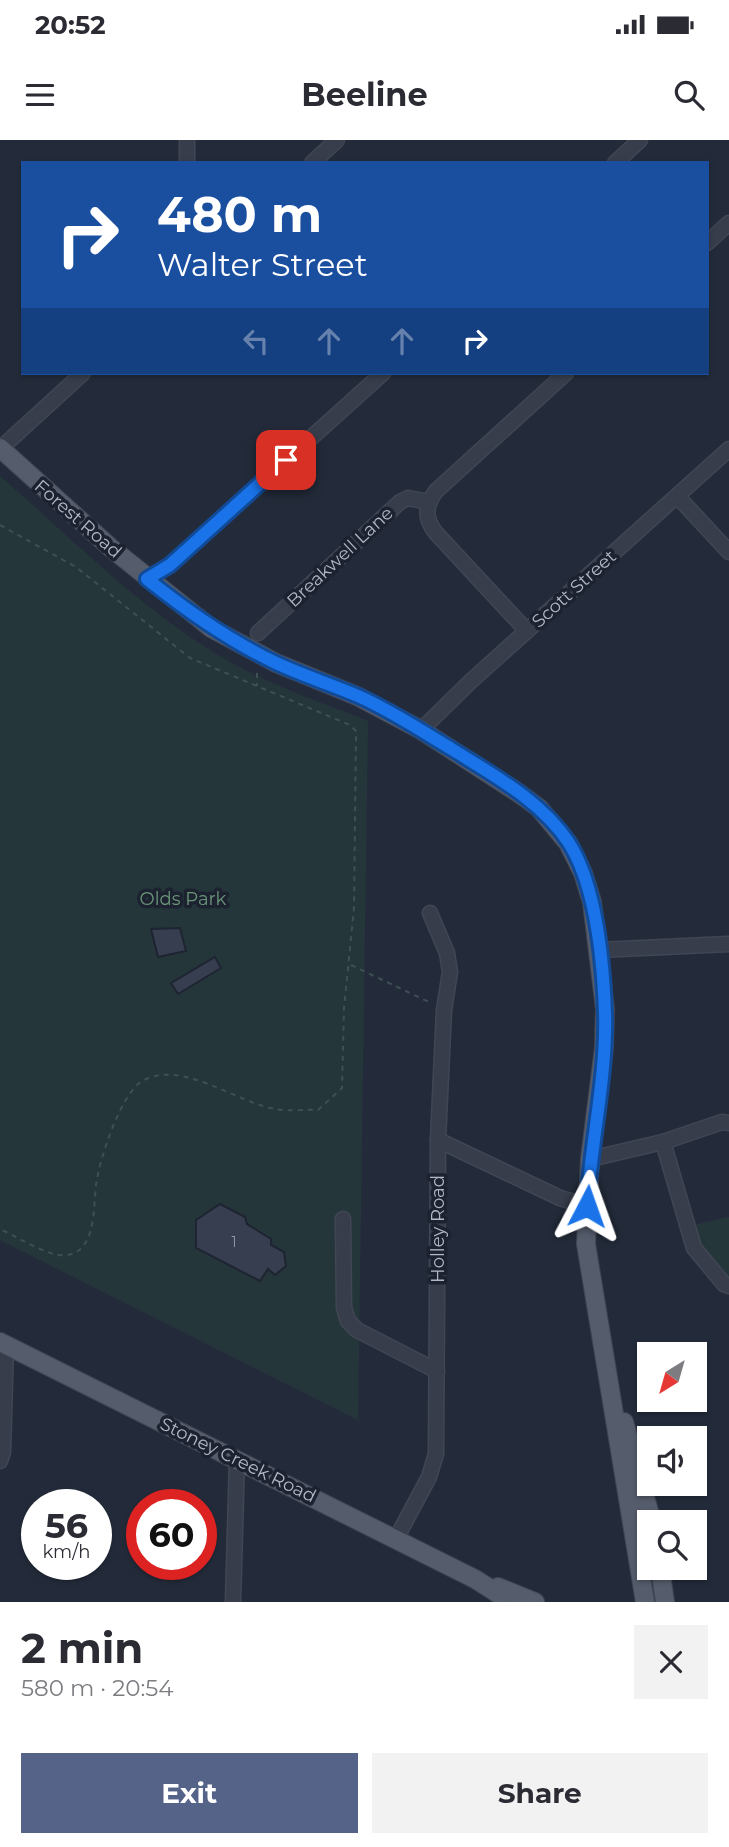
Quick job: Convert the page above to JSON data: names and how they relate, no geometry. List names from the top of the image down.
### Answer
{
  "streets": {
    "main road": ["Forest Road", "Stoney Creek Road"],
    "street": ["Breakwell Lane", "Scott Street", "Holley Road"]
  },
  "crossings": [
    ["Forest Road", "Scott Street"],
    ["Holley Road", "Stoney Creek Road"]
  ],
  "parks": ["Olds Park"],
  "house_numbers": ["1"],
  "north": "bottom left",
  "page": {
    "status": "20:52",
    "header": "Beeline",
    "turn": ["480 m", "Walter Street"],
    "speed": "56 km/h",
    "limit": "60",
    "heading": ["2 min", "580 m · 20:54"],
    "buttons": ["Exit", "Share"]
  }
}
